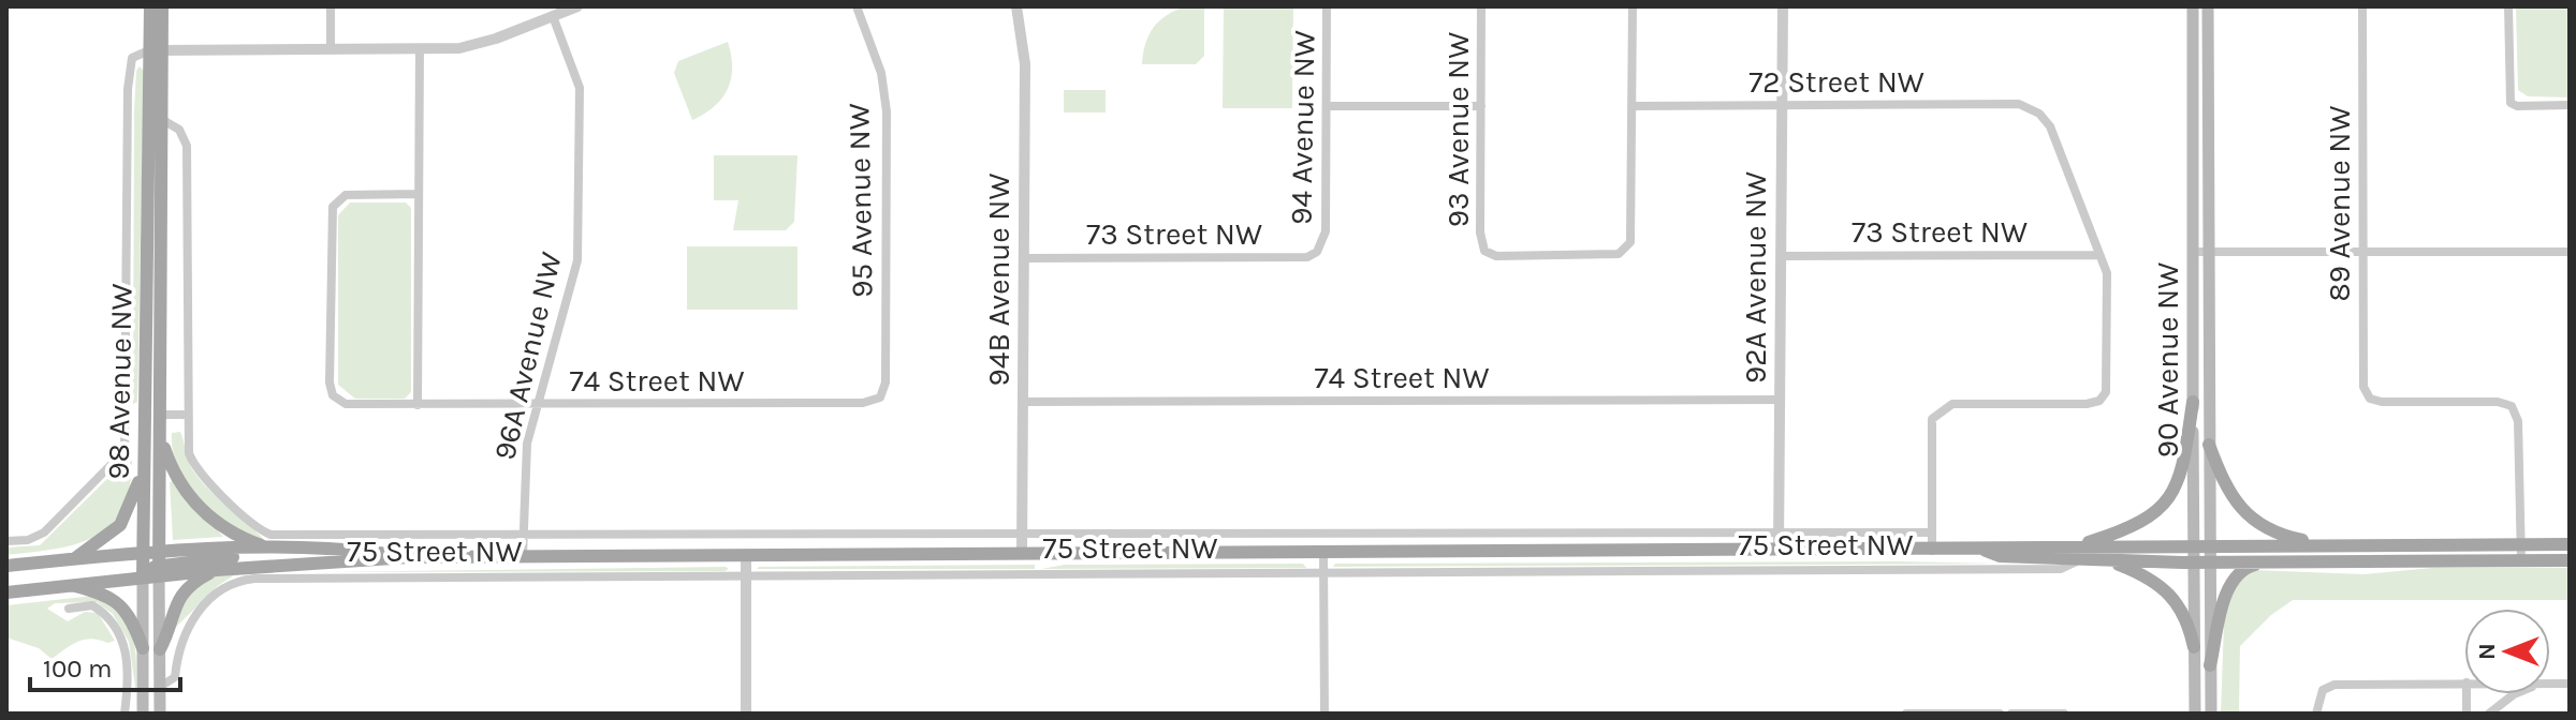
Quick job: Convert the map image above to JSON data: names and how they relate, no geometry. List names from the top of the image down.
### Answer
{
  "streets": {
    "main road": ["90 Avenue NW", "98 Avenue NW", "75 Street NW"],
    "street": [
      "72 Street NW",
      "94 Avenue NW",
      "93 Avenue NW",
      "95 Avenue NW",
      "89 Avenue NW",
      "73 Street NW",
      "92A Avenue NW",
      "94B Avenue NW",
      "96A Avenue NW",
      "74 Street NW"
    ]
  },
  "crossings": [
    ["72 Street NW", "93 Avenue NW"],
    ["72 Street NW", "73 Street NW"],
    ["72 Street NW", "92A Avenue NW"],
    ["94 Avenue NW", "73 Street NW"],
    ["95 Avenue NW", "74 Street NW"],
    ["89 Avenue NW", "75 Street NW"],
    ["73 Street NW", "92A Avenue NW"],
    ["73 Street NW", "94B Avenue NW"],
    ["92A Avenue NW", "74 Street NW"],
    ["92A Avenue NW", "75 Street NW"],
    ["94B Avenue NW", "74 Street NW"],
    ["94B Avenue NW", "75 Street NW"],
    ["96A Avenue NW", "74 Street NW"],
    ["96A Avenue NW", "75 Street NW"],
    ["90 Avenue NW", "75 Street NW"],
    ["98 Avenue NW", "75 Street NW"]
  ],
  "scale_bar": "100 m",
  "north": "left"
}
